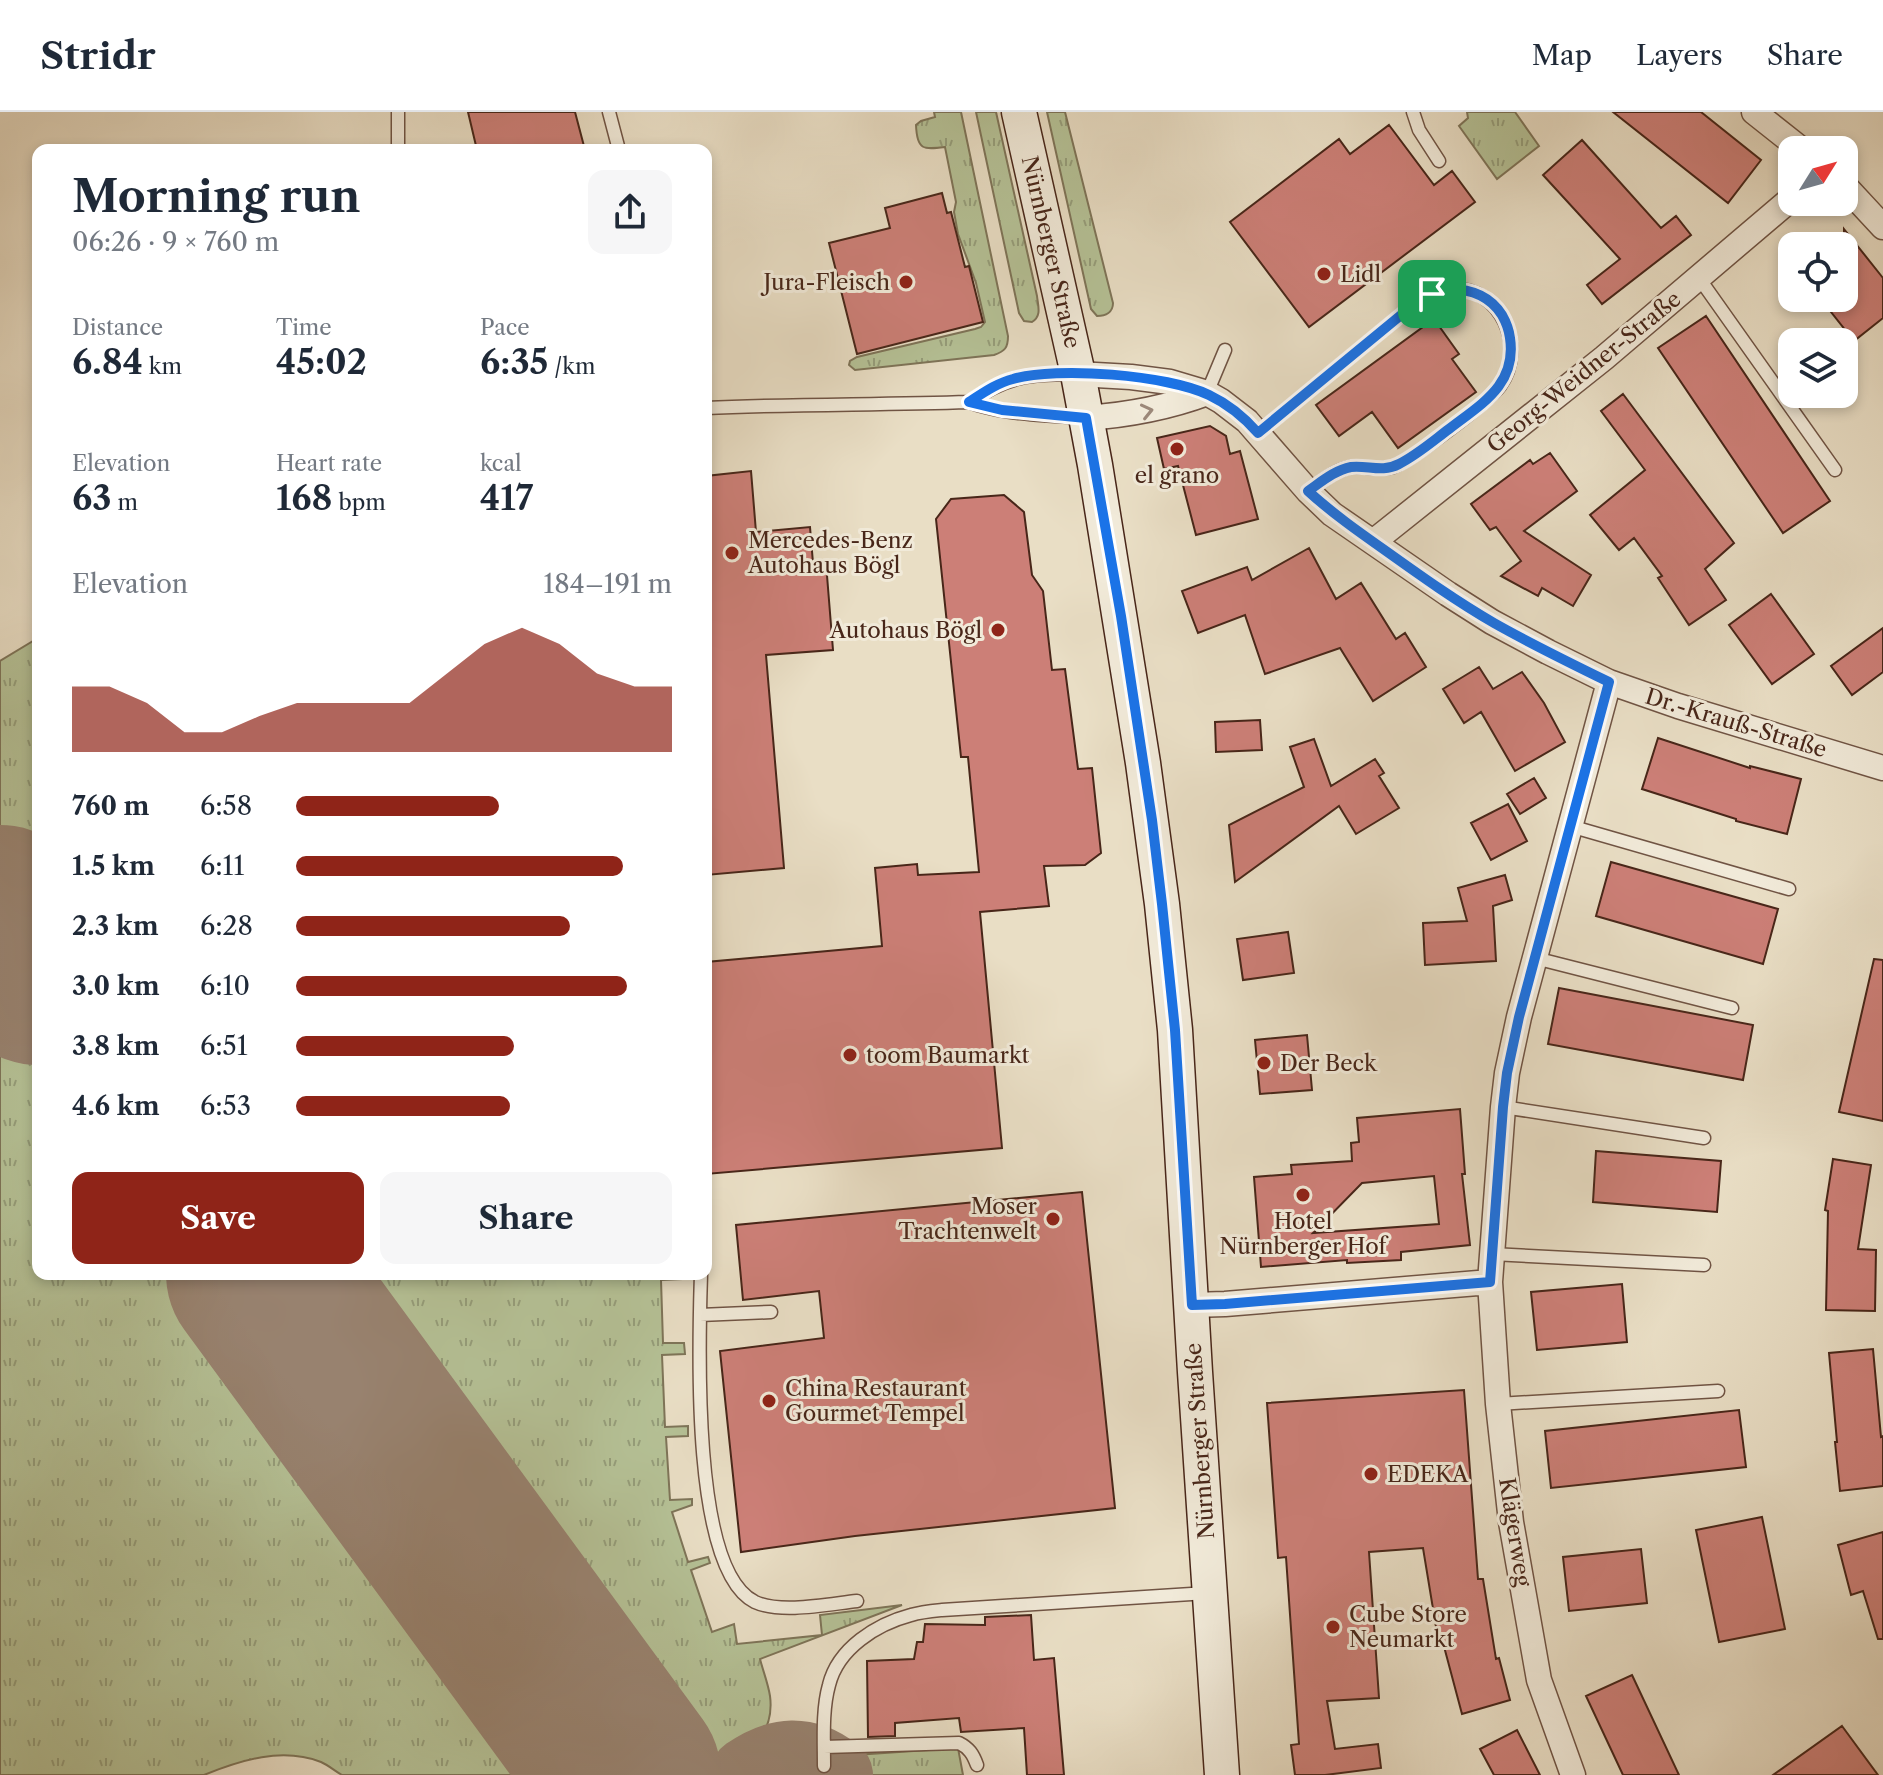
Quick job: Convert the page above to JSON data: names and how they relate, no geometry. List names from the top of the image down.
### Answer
{
  "streets": {
    "main road": ["Nürnberger Straße"],
    "street": ["Georg-Weidner-Straße", "Dr.-Krauß-Straße", "Klägerweg"]
  },
  "crossings": [
    ["Nürnberger Straße", "Dr.-Krauß-Straße"],
    ["Georg-Weidner-Straße", "Dr.-Krauß-Straße"],
    ["Dr.-Krauß-Straße", "Klägerweg"]
  ],
  "places": [
    "Lidl",
    "Jura-Fleisch",
    "el grano",
    "Mercedes-Benz Autohaus Bögl",
    "Autohaus Bögl",
    "toom Baumarkt",
    "Der Beck",
    "Hotel Nürnberger Hof",
    "Moser Trachtenwelt",
    "China Restaurant Gourmet Tempel",
    "EDEKA",
    "Cube Store Neumarkt"
  ],
  "north": "top right",
  "page": {
    "header": "Stridr",
    "nav": ["Map", "Layers", "Share"],
    "heading": ["Morning run", "06:26 · 9 × 760 m"],
    "stats": [
      ["Distance", "6.84 km"],
      ["Time", "45:02"],
      ["Pace", "6:35 /km"],
      ["Elevation", "63 m"],
      ["Heart rate", "168 bpm"],
      ["kcal", "417"]
    ],
    "chart": ["Elevation", "184–191 m"],
    "list": [
      {
        "name": "760 m",
        "note": "6:58"
      },
      {
        "name": "1.5 km",
        "note": "6:11"
      },
      {
        "name": "2.3 km",
        "note": "6:28"
      },
      {
        "name": "3.0 km",
        "note": "6:10"
      },
      {
        "name": "3.8 km",
        "note": "6:51"
      },
      {
        "name": "4.6 km",
        "note": "6:53"
      }
    ],
    "buttons": ["Save", "Share"]
  }
}
